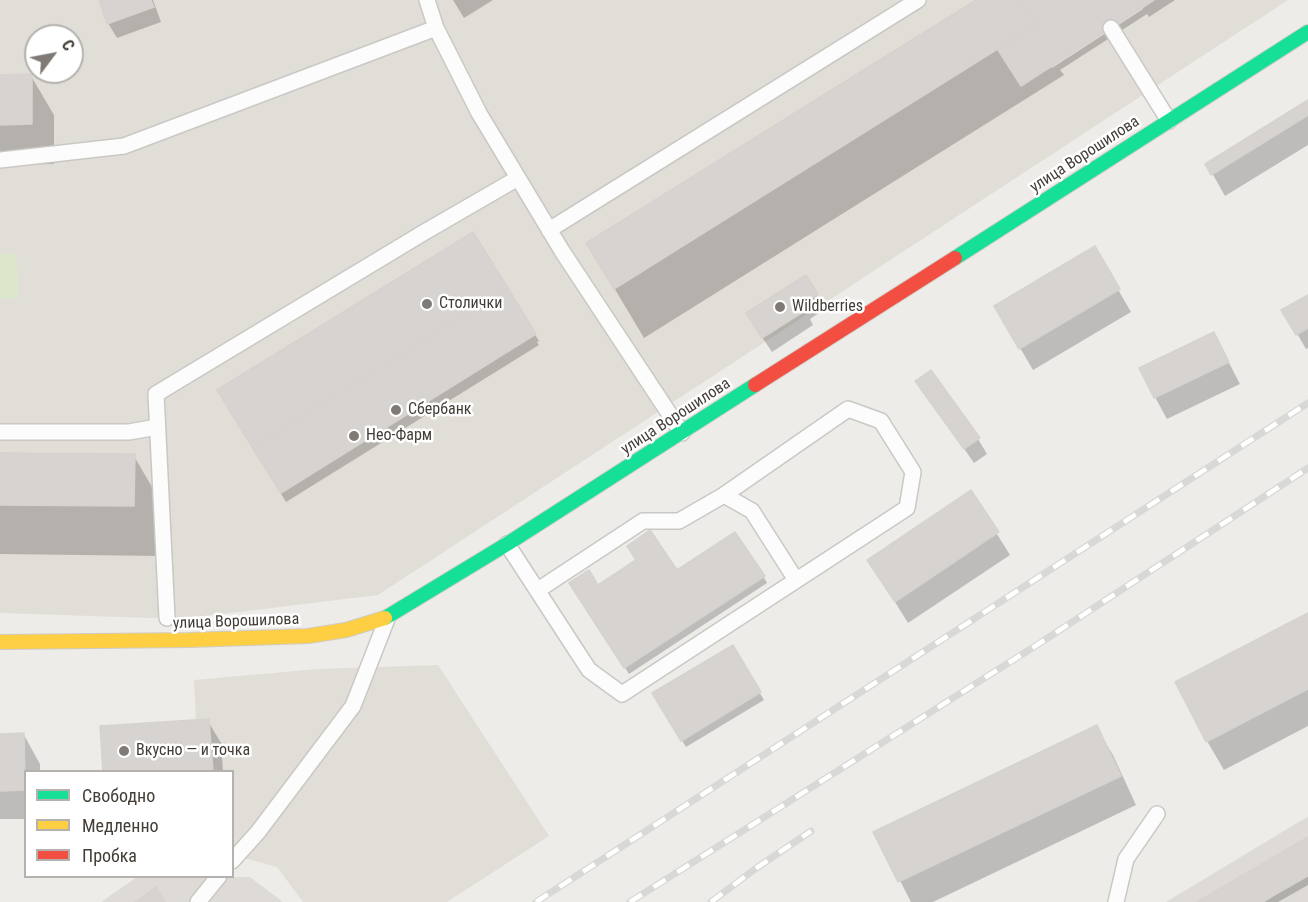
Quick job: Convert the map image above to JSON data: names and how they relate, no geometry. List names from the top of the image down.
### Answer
{
  "streets": {
    "main road": ["улица Ворошилова"]
  },
  "places": [
    "Столички",
    "Wildberries",
    "Сбербанк",
    "Нео-Фарм",
    "Вкусно — и точка"
  ],
  "legend": ["Свободно", "Медленно", "Пробка"],
  "north": "top right"
}
